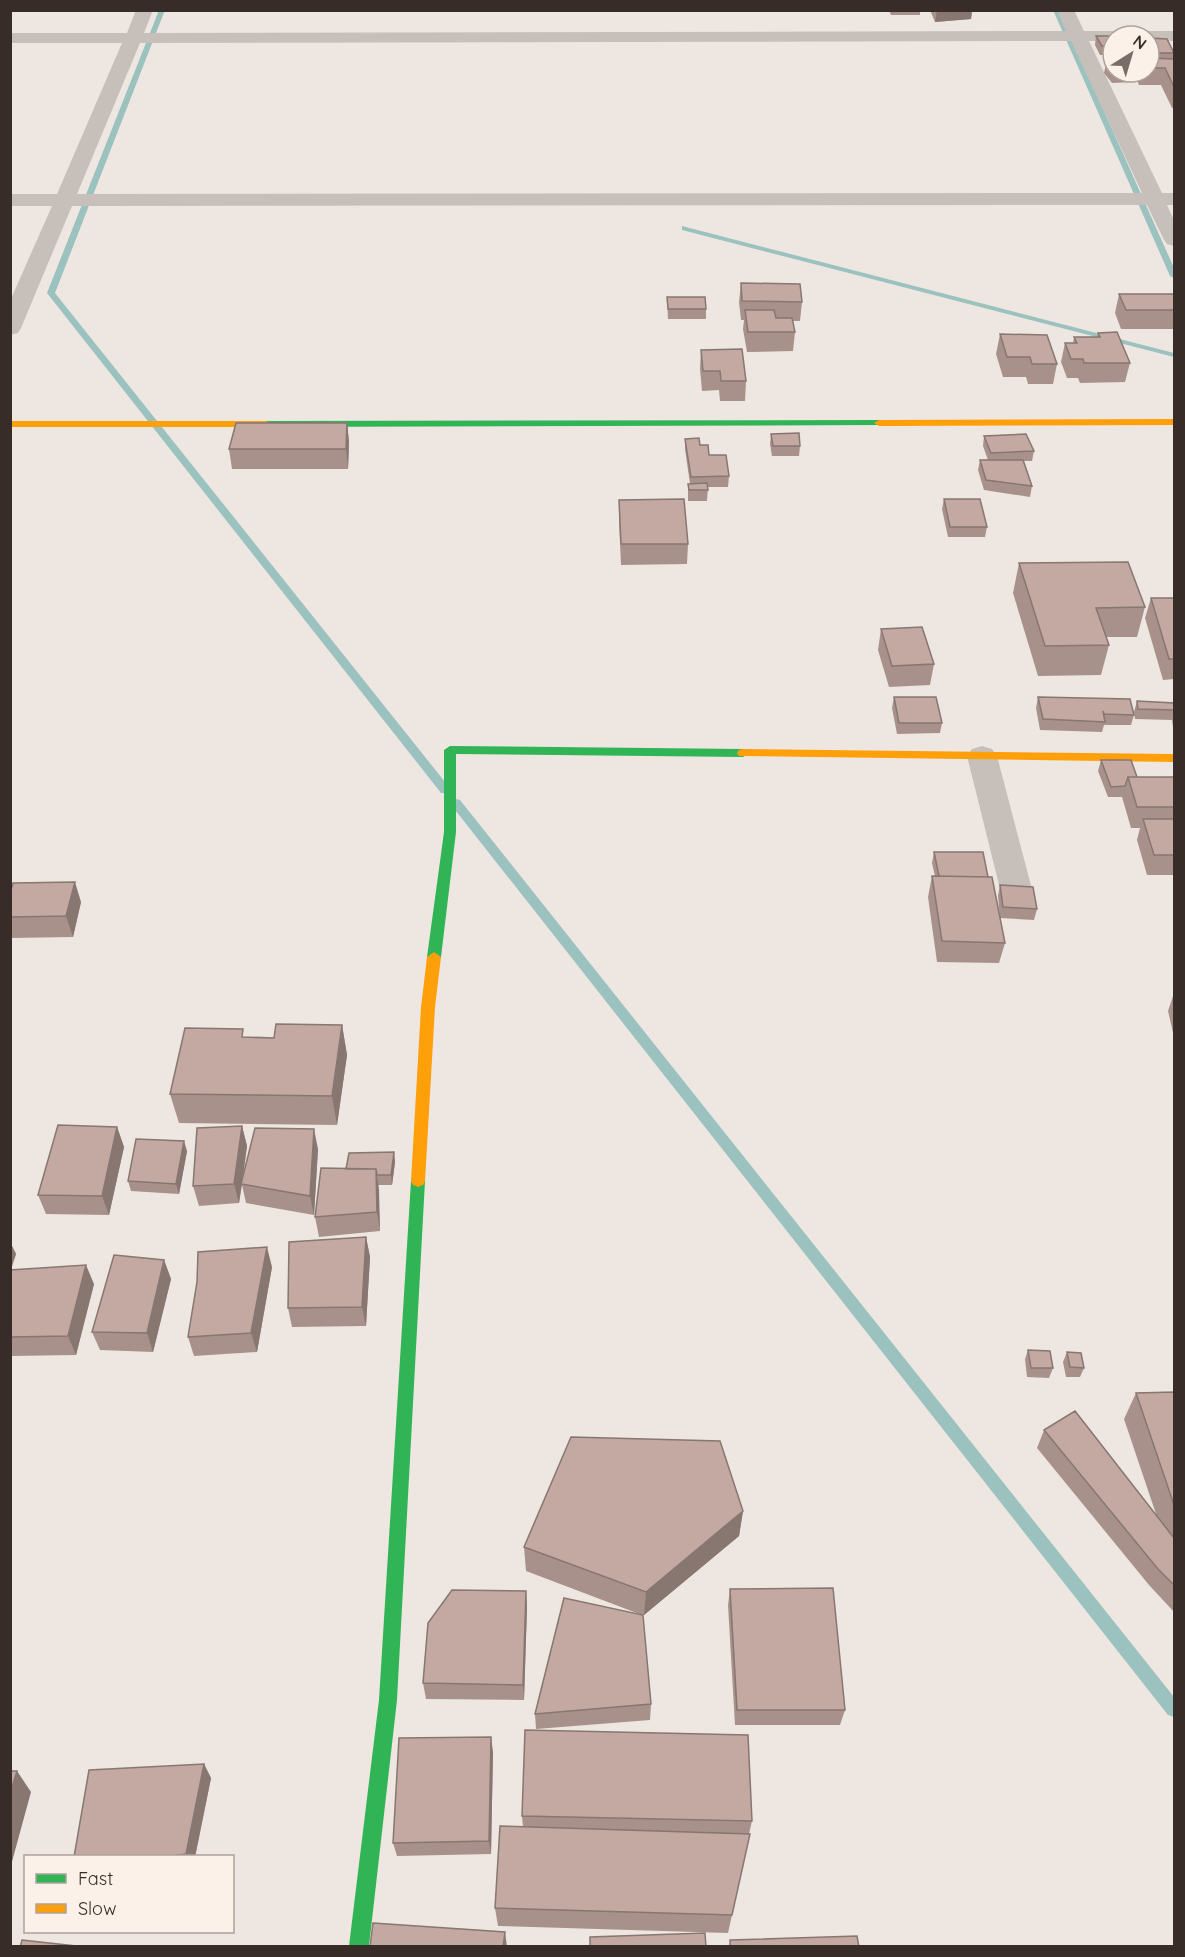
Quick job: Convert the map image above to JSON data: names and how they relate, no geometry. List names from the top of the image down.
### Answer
{
  "legend": ["Fast", "Slow"],
  "north": "top right"
}
